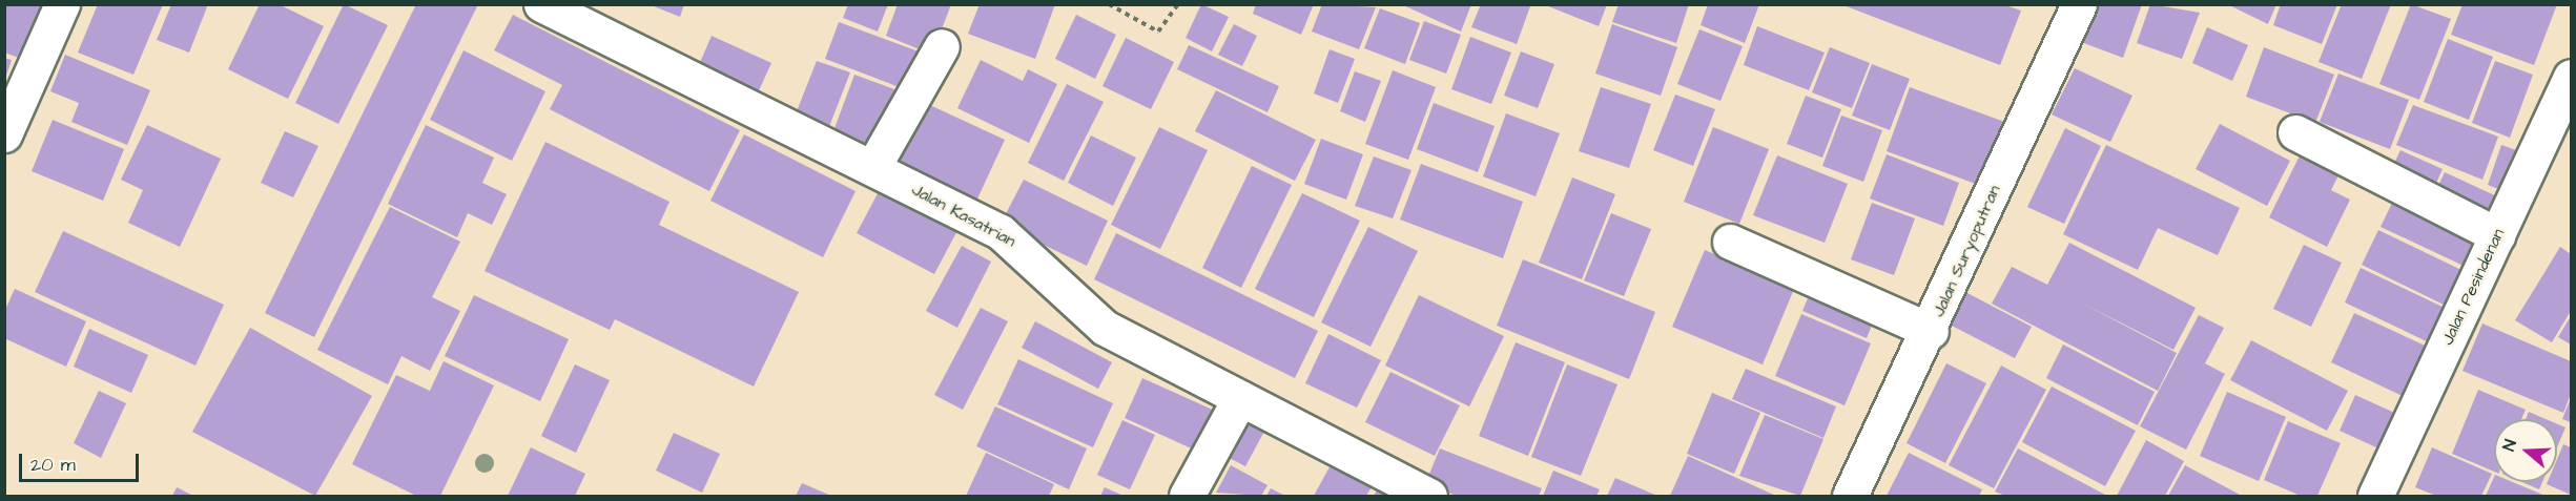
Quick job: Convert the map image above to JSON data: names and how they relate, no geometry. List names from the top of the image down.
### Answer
{
  "streets": {
    "street": ["Jalan Kasatrian", "Jalan Suryoputran", "Jalan Pesindenan"]
  },
  "scale_bar": "20 m",
  "north": "left"
}
